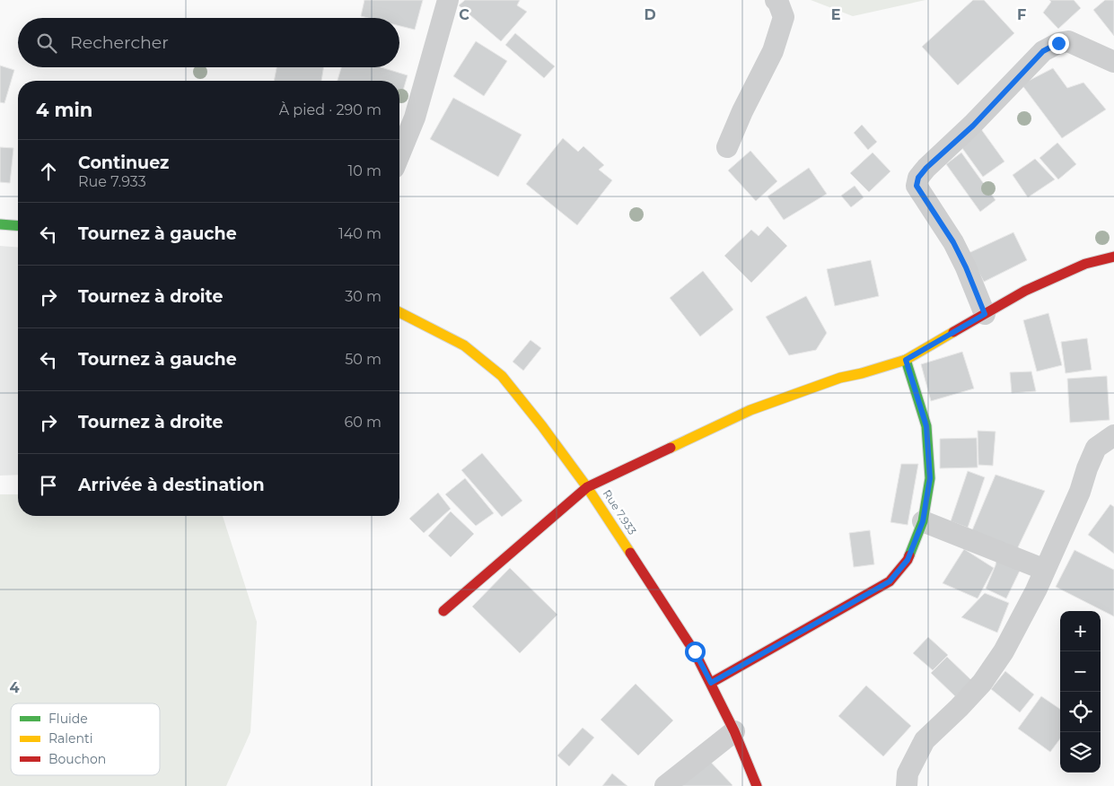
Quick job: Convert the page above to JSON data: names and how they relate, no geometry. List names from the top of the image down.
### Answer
{
  "streets": {
    "street": ["Rue 7.933"]
  },
  "legend": ["Fluide", "Ralenti", "Bouchon"],
  "page": {
    "search": "Rechercher",
    "heading": ["4 min", "À pied · 290 m"],
    "list": [
      ["Continuez", "Rue 7.933", "10 m"],
      ["Tournez à gauche", "140 m"],
      ["Tournez à droite", "30 m"],
      ["Tournez à gauche", "50 m"],
      ["Tournez à droite", "60 m"],
      "Arrivée à destination"
    ],
    "map_buttons": ["+", "−"]
  },
  "grid": {
    "columns": [
      "C",
      "D",
      "E",
      "F"
    ],
    "rows": ["4"]
  }
}
